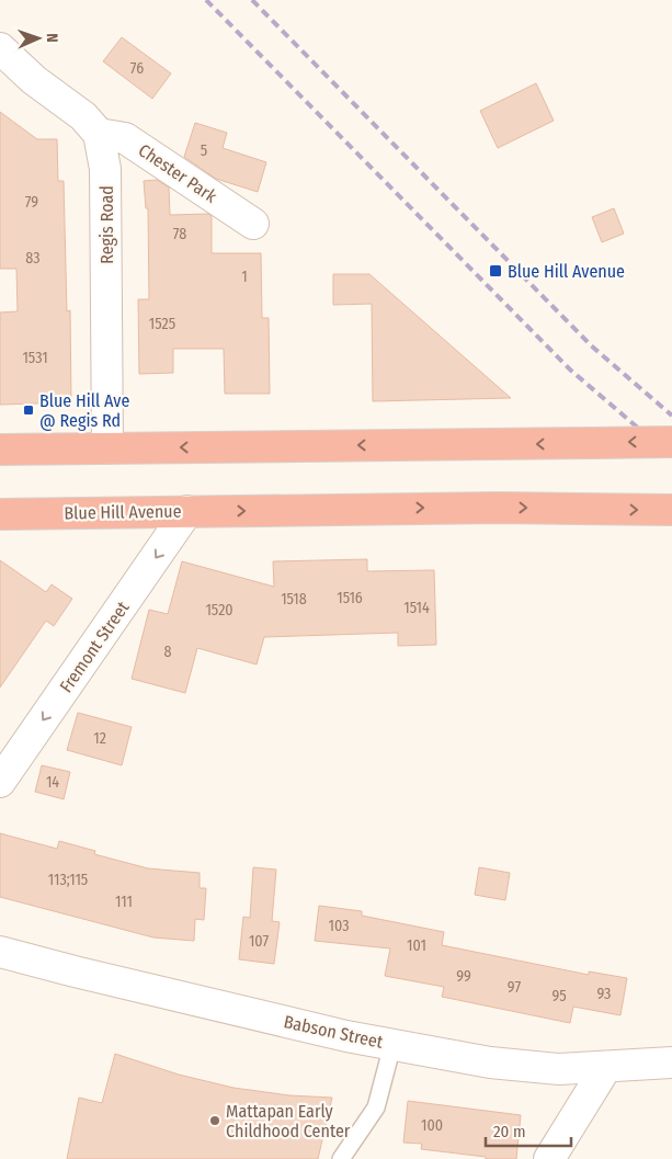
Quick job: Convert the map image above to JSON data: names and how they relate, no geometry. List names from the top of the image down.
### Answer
{
  "streets": {
    "highway": ["Blue Hill Avenue"],
    "street": [
      "Chester Park",
      "Regis Road",
      "Fremont Street",
      "Babson Street"
    ]
  },
  "crossings": [
    ["Chester Park", "Regis Road"],
    ["Blue Hill Avenue", "Fremont Street"]
  ],
  "one_way": ["Fremont Street"],
  "places": {
    "transit": ["Blue Hill Avenue", "Blue Hill Ave @ Regis Rd"],
    "other": ["Mattapan Early Childhood Center"]
  },
  "house_numbers": [
    "76",
    "5",
    "79",
    "78",
    "83",
    "1",
    "1525",
    "1531",
    "1516",
    "1518",
    "1514",
    "1520",
    "8",
    "12",
    "14",
    "113;115",
    "111",
    "103",
    "107",
    "101",
    "99",
    "97",
    "93",
    "95",
    "100"
  ],
  "scale_bar": "20 m",
  "north": "right"
}
